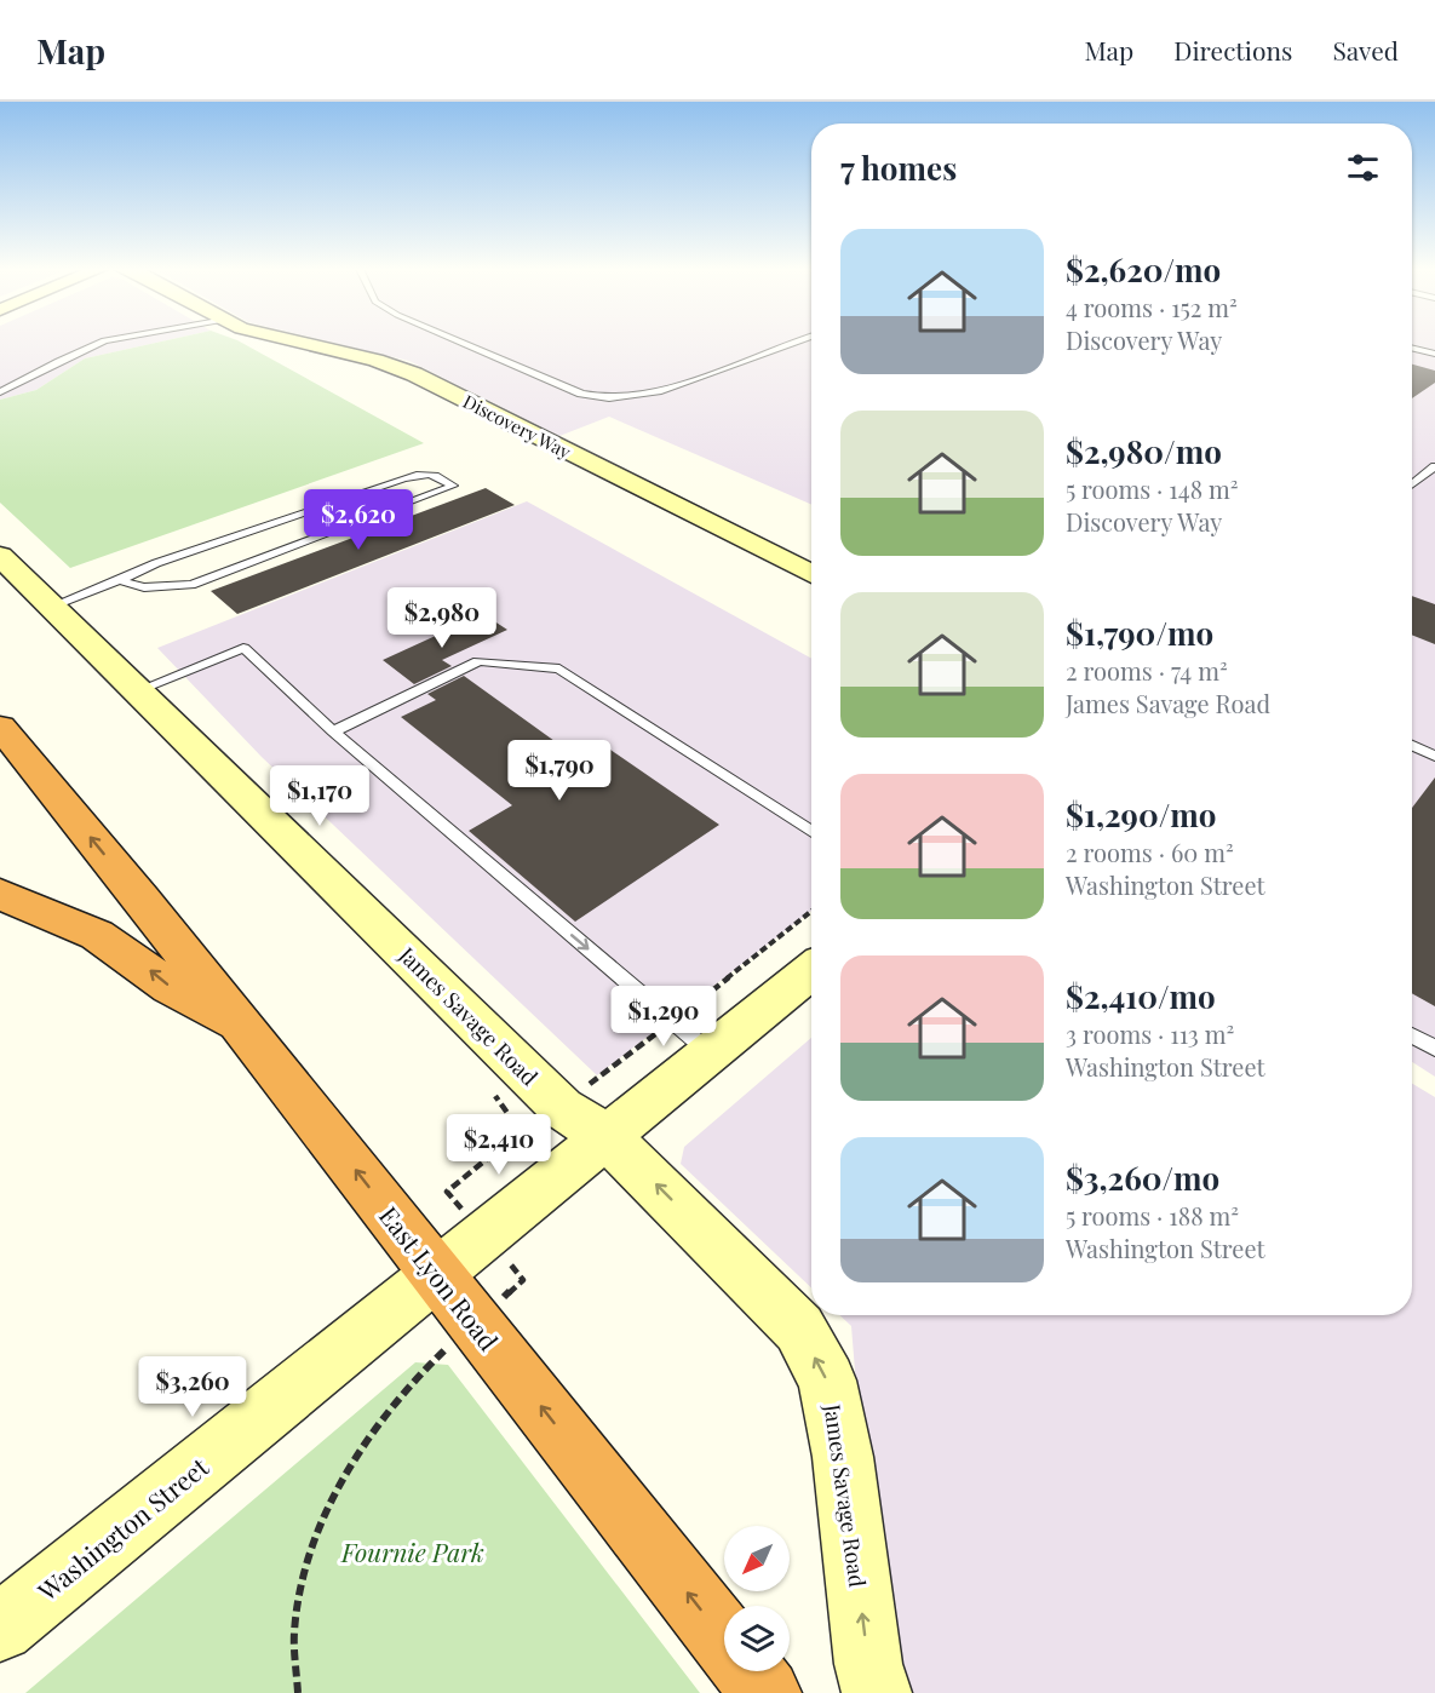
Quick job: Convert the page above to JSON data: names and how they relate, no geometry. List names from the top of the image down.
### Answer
{
  "streets": {
    "highway": ["East Lyon Road"],
    "street": ["Discovery Way", "James Savage Road", "Washington Street"]
  },
  "crossings": [
    ["James Savage Road", "Washington Street"],
    ["East Lyon Road", "Washington Street"]
  ],
  "one_way": ["James Savage Road", "East Lyon Road"],
  "parks": ["Fournie Park"],
  "north": "bottom left",
  "page": {
    "header": "Map",
    "nav": ["Map", "Directions", "Saved"],
    "heading": "7 homes",
    "list": [
      {
        "name": "$2,620/mo",
        "note": "4 rooms · 152 m² · Discovery Way"
      },
      {
        "name": "$2,980/mo",
        "note": "5 rooms · 148 m² · Discovery Way"
      },
      {
        "name": "$1,790/mo",
        "note": "2 rooms · 74 m² · James Savage Road"
      },
      {
        "name": "$1,290/mo",
        "note": "2 rooms · 60 m² · Washington Street"
      },
      {
        "name": "$2,410/mo",
        "note": "3 rooms · 113 m² · Washington Street"
      },
      {
        "name": "$3,260/mo",
        "note": "5 rooms · 188 m² · Washington Street"
      }
    ],
    "price": [
      "$2,620",
      "$2,980",
      "$1,790",
      "$1,170",
      "$1,290",
      "$2,410",
      "$3,260"
    ]
  }
}
